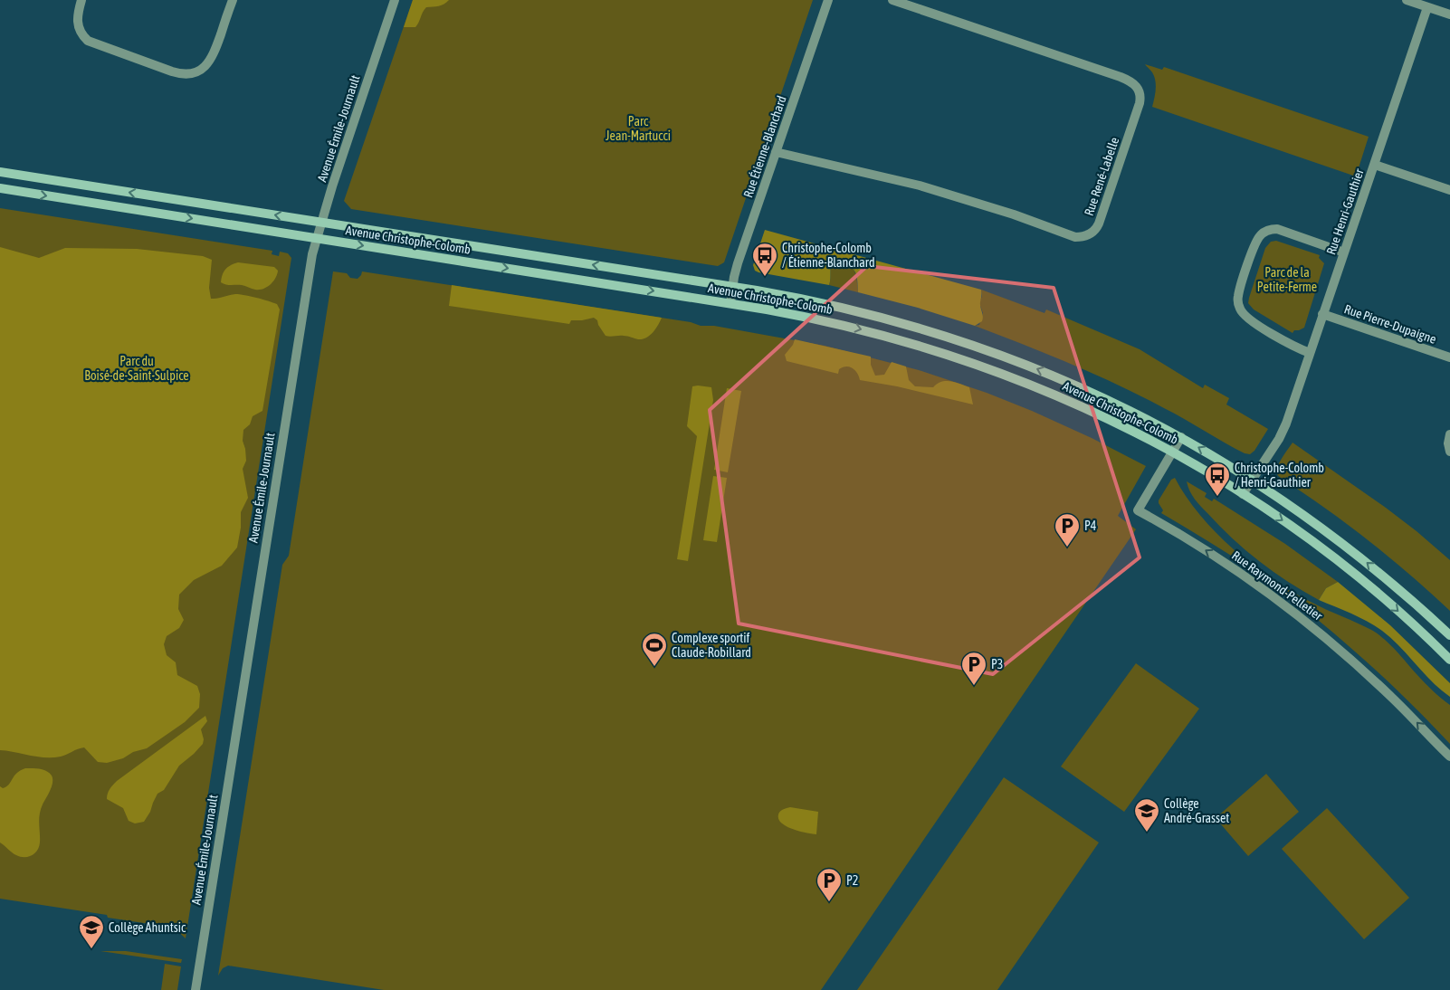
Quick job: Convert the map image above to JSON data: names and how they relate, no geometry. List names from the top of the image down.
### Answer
{
  "streets": {
    "main road": ["Avenue Christophe-Colomb"],
    "street": [
      "Avenue Émile-Journault",
      "Rue Étienne-Blanchard",
      "Rue René-Labelle",
      "Rue Henri-Gauthier",
      "Rue Pierre-Dupaigne",
      "Rue Raymond-Pelletier"
    ]
  },
  "crossings": [
    ["Avenue Émile-Journault", "Avenue Christophe-Colomb"],
    ["Rue Étienne-Blanchard", "Rue René-Labelle"],
    ["Rue Étienne-Blanchard", "Avenue Christophe-Colomb"],
    ["Rue Henri-Gauthier", "Avenue Christophe-Colomb"],
    ["Rue Henri-Gauthier", "Rue Pierre-Dupaigne"],
    ["Avenue Christophe-Colomb", "Rue Raymond-Pelletier"]
  ],
  "one_way": ["Rue Raymond-Pelletier"],
  "parks": ["Parc Jean-Martucci", "Parc de la Petite-Ferme", "Parc du Boisé-de-Saint-Sulpice"],
  "places": {
    "bus stop": ["Christophe-Colomb / Étienne-Blanchard", "Christophe-Colomb / Henri-Gauthier"],
    "parking": ["P4", "P3", "P2"],
    "sports": ["Complexe sportif Claude-Robillard"],
    "school or university": ["Collège André-Grasset", "Collège Ahuntsic"]
  }
}
